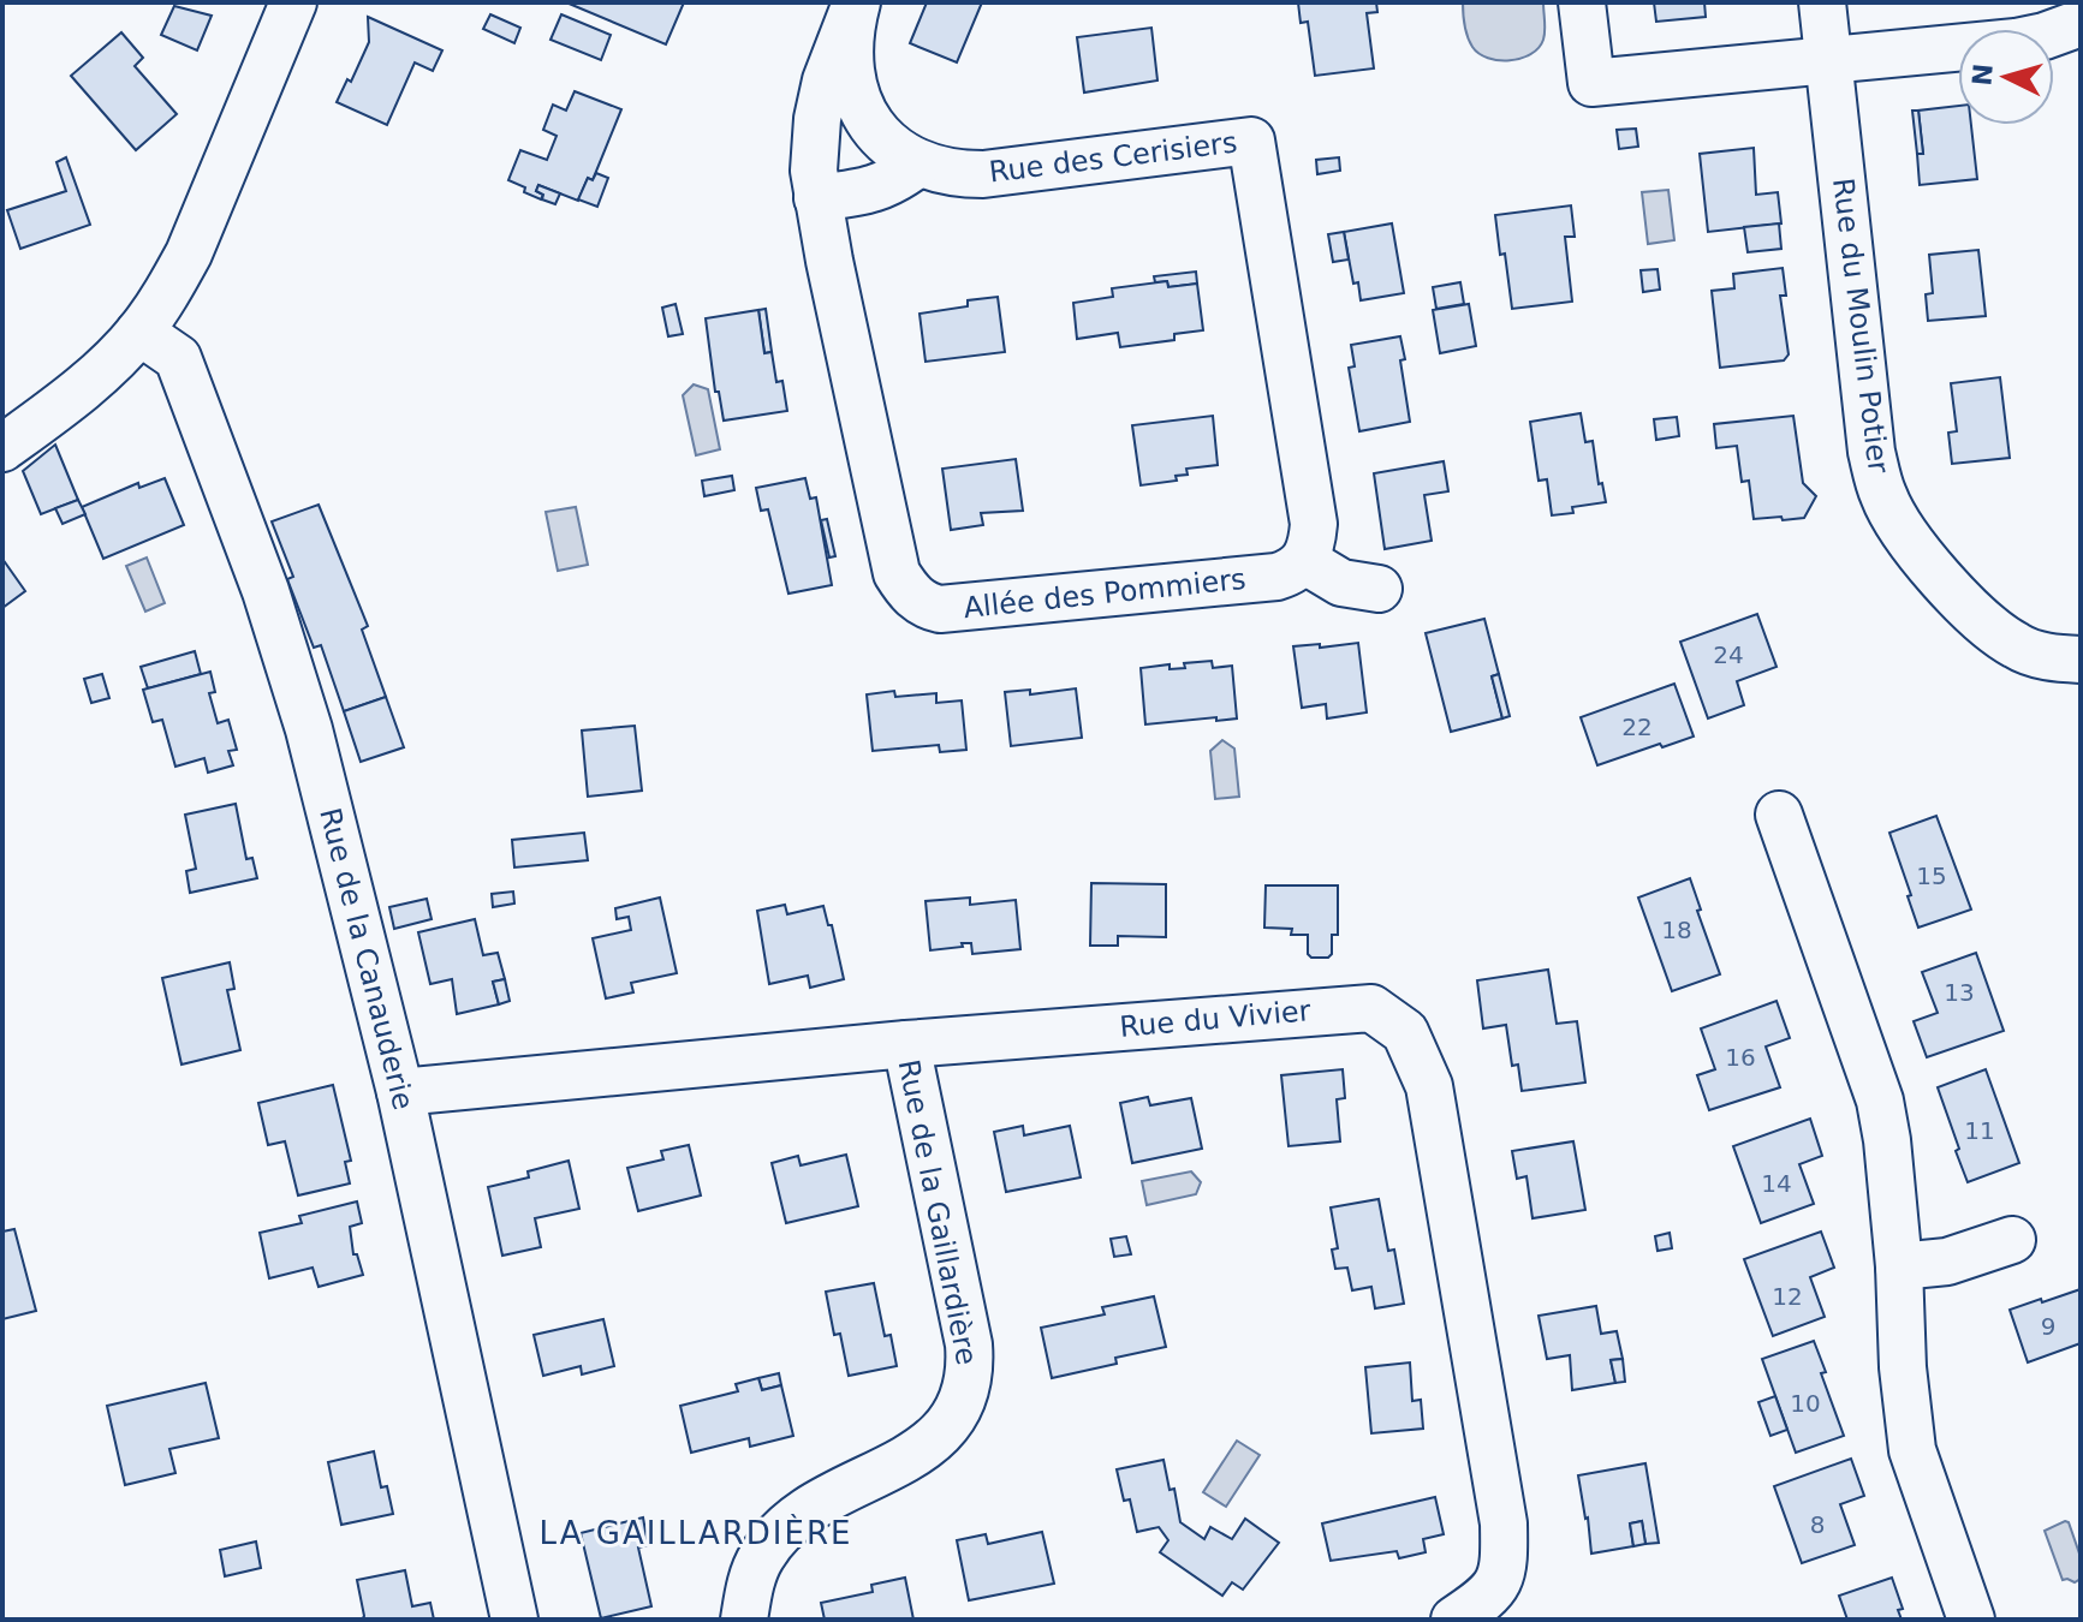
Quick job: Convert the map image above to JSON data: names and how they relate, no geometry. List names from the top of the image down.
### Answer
{
  "streets": {
    "street": [
      "Rue des Cerisiers",
      "Rue du Moulin Potier",
      "Allée des Pommiers",
      "Rue de la Canauderie",
      "Rue du Vivier",
      "Rue de la Gaillardière"
    ]
  },
  "crossings": [
    ["Rue des Cerisiers", "Allée des Pommiers"],
    ["Rue de la Canauderie", "Rue du Vivier"],
    ["Rue du Vivier", "Rue de la Gaillardière"]
  ],
  "districts": ["LA GAILLARDIÈRE"],
  "house_numbers": [
    "24",
    "22",
    "15",
    "18",
    "13",
    "16",
    "11",
    "14",
    "12",
    "9",
    "10",
    "8"
  ],
  "north": "left"
}
